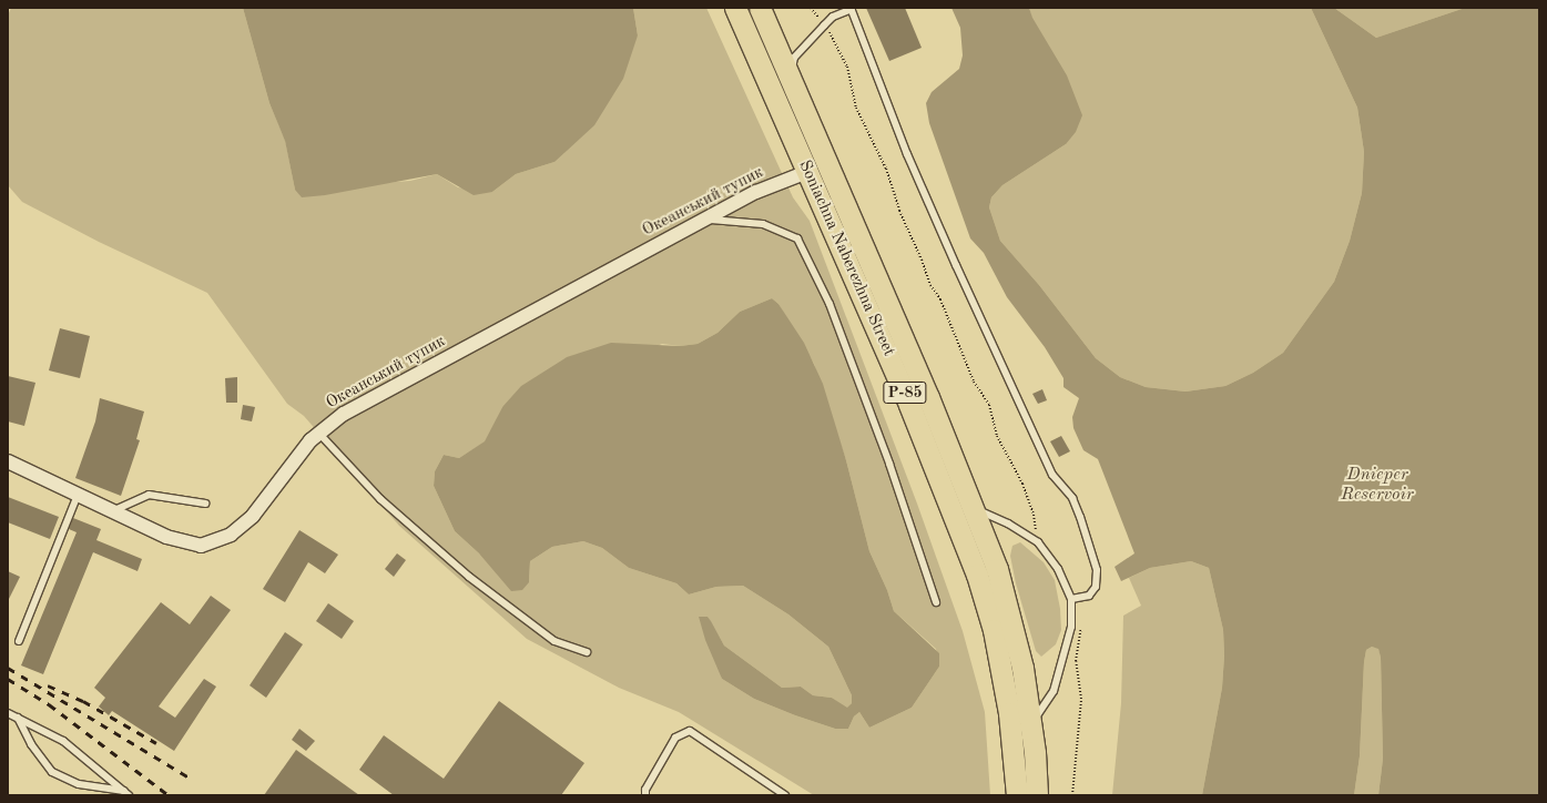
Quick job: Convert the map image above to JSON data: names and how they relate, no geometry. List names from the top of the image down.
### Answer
{
  "streets": {
    "main road": ["Soniachna Naberezhna Street", "Р-85"],
    "street": ["Океанський тупик"]
  },
  "crossings": [
    ["Океанський тупик", "Soniachna Naberezhna Street"]
  ],
  "water": ["Dnieper Reservoir"]
}
